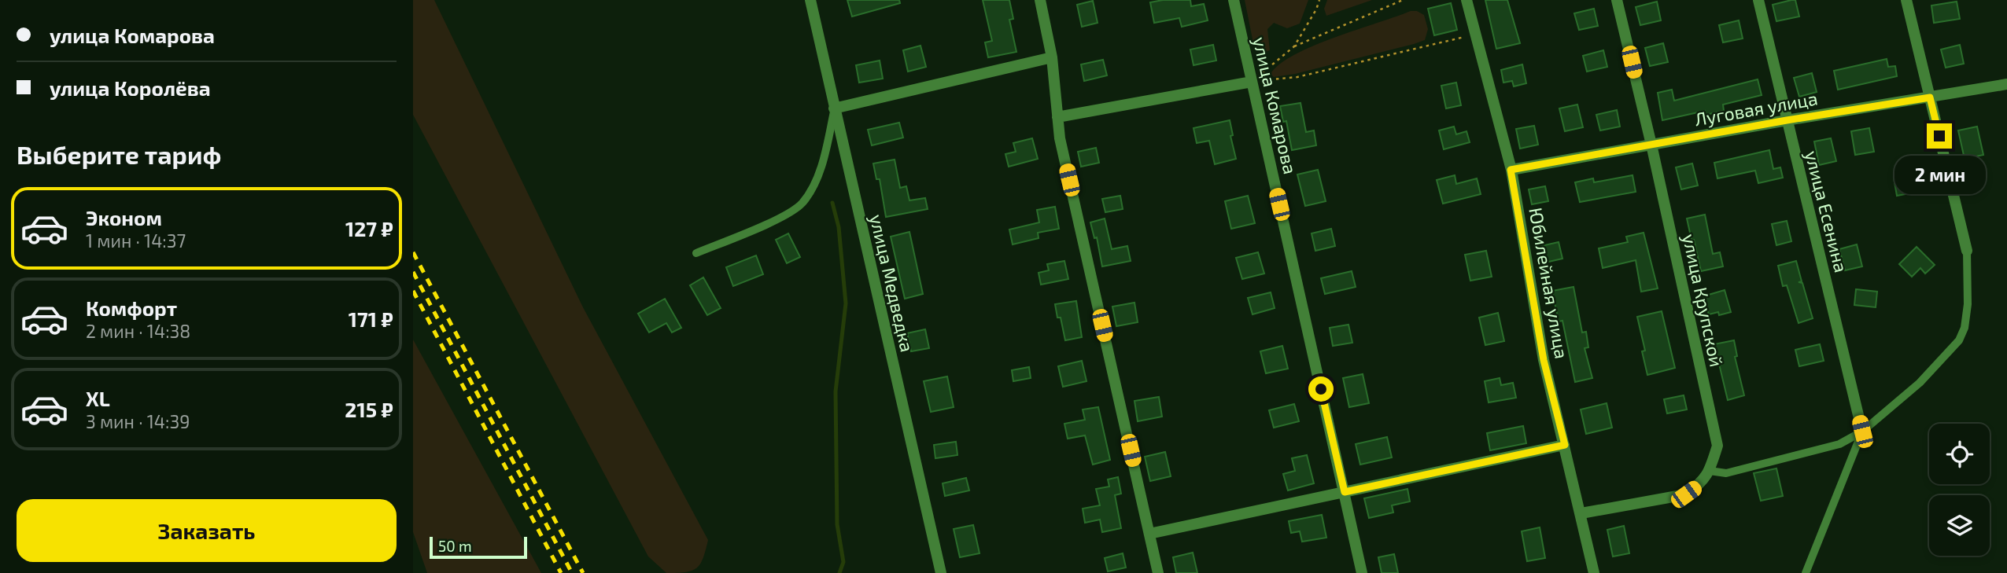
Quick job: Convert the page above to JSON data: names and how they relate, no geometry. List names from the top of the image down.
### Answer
{
  "streets": {
    "street": [
      "улица Комарова",
      "Луговая улица",
      "улица Есенина",
      "улица Медведка",
      "Юбилейная улица",
      "улица Крупской"
    ]
  },
  "crossings": [
    ["Луговая улица", "улица Есенина"],
    ["Луговая улица", "Юбилейная улица"],
    ["Луговая улица", "улица Крупской"],
    ["Юбилейная улица", "улица Крупской"]
  ],
  "scale_bar": "50 m",
  "page": {
    "banner": ["улица Комарова", "улица Королёва"],
    "heading": "Выберите тариф",
    "bubble": "2 мин",
    "list": [
      {
        "name": "Эконом",
        "note": "1 мин · 14:37",
        "value": "127 ₽"
      },
      {
        "name": "Комфорт",
        "note": "2 мин · 14:38",
        "value": "171 ₽"
      },
      {
        "name": "XL",
        "note": "3 мин · 14:39",
        "value": "215 ₽"
      }
    ],
    "buttons": "Заказать",
    "scale": "50 m"
  }
}
